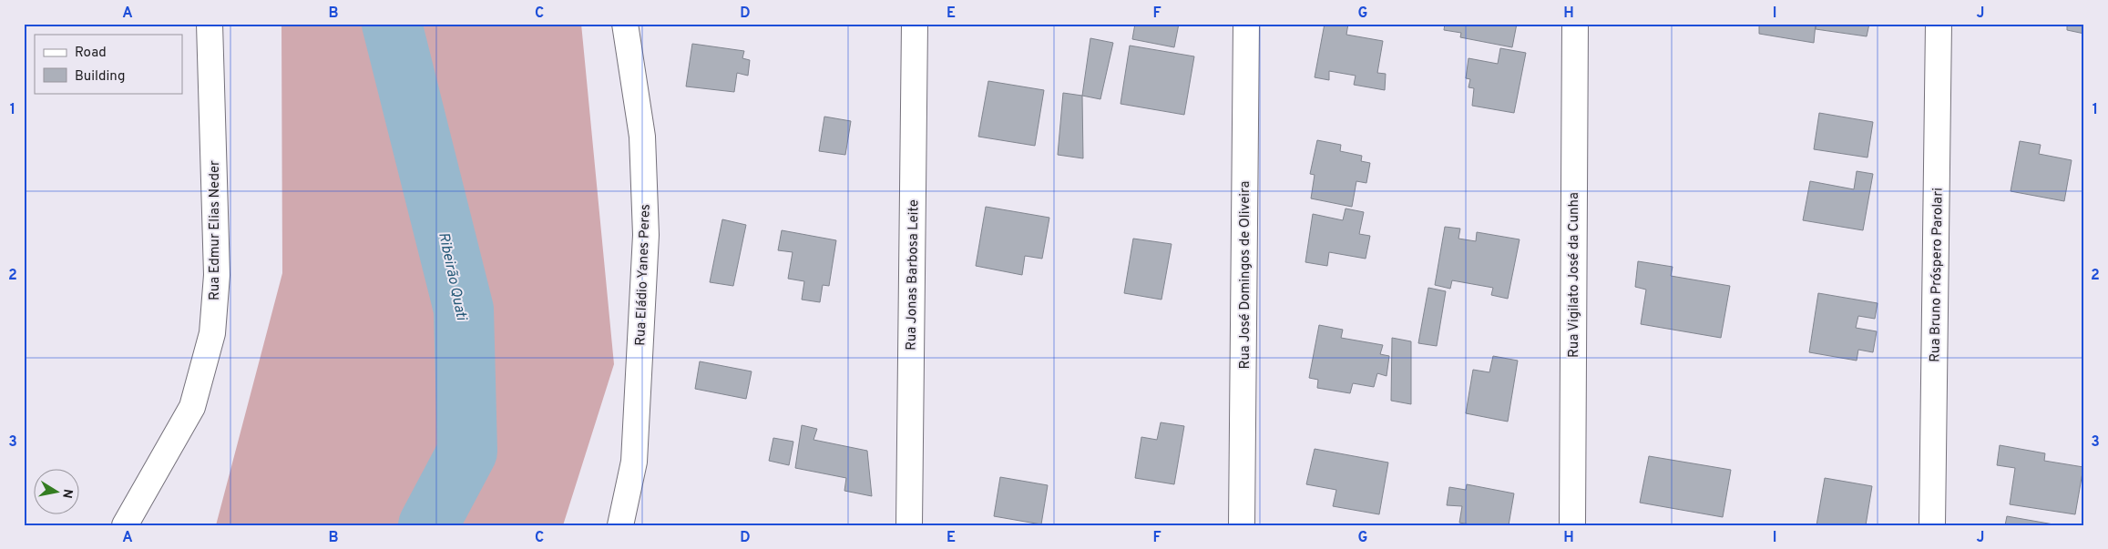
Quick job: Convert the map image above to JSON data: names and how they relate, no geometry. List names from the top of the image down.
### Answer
{
  "streets": {
    "street": [
      "Rua Edmur Elias Neder",
      "Rua Eládio Yanes Peres",
      "Rua Jonas Barbosa Leite",
      "Rua José Domingos de Oliveira",
      "Rua Vigilato José da Cunha",
      "Rua Bruno Próspero Parolari"
    ]
  },
  "water": ["Ribeirão Quati"],
  "legend": ["Road", "Building"],
  "north": "right",
  "grid": {
    "columns": [
      "A",
      "B",
      "C",
      "D",
      "E",
      "F",
      "G",
      "H",
      "I",
      "J"
    ],
    "rows": ["1", "2", "3"]
  }
}
